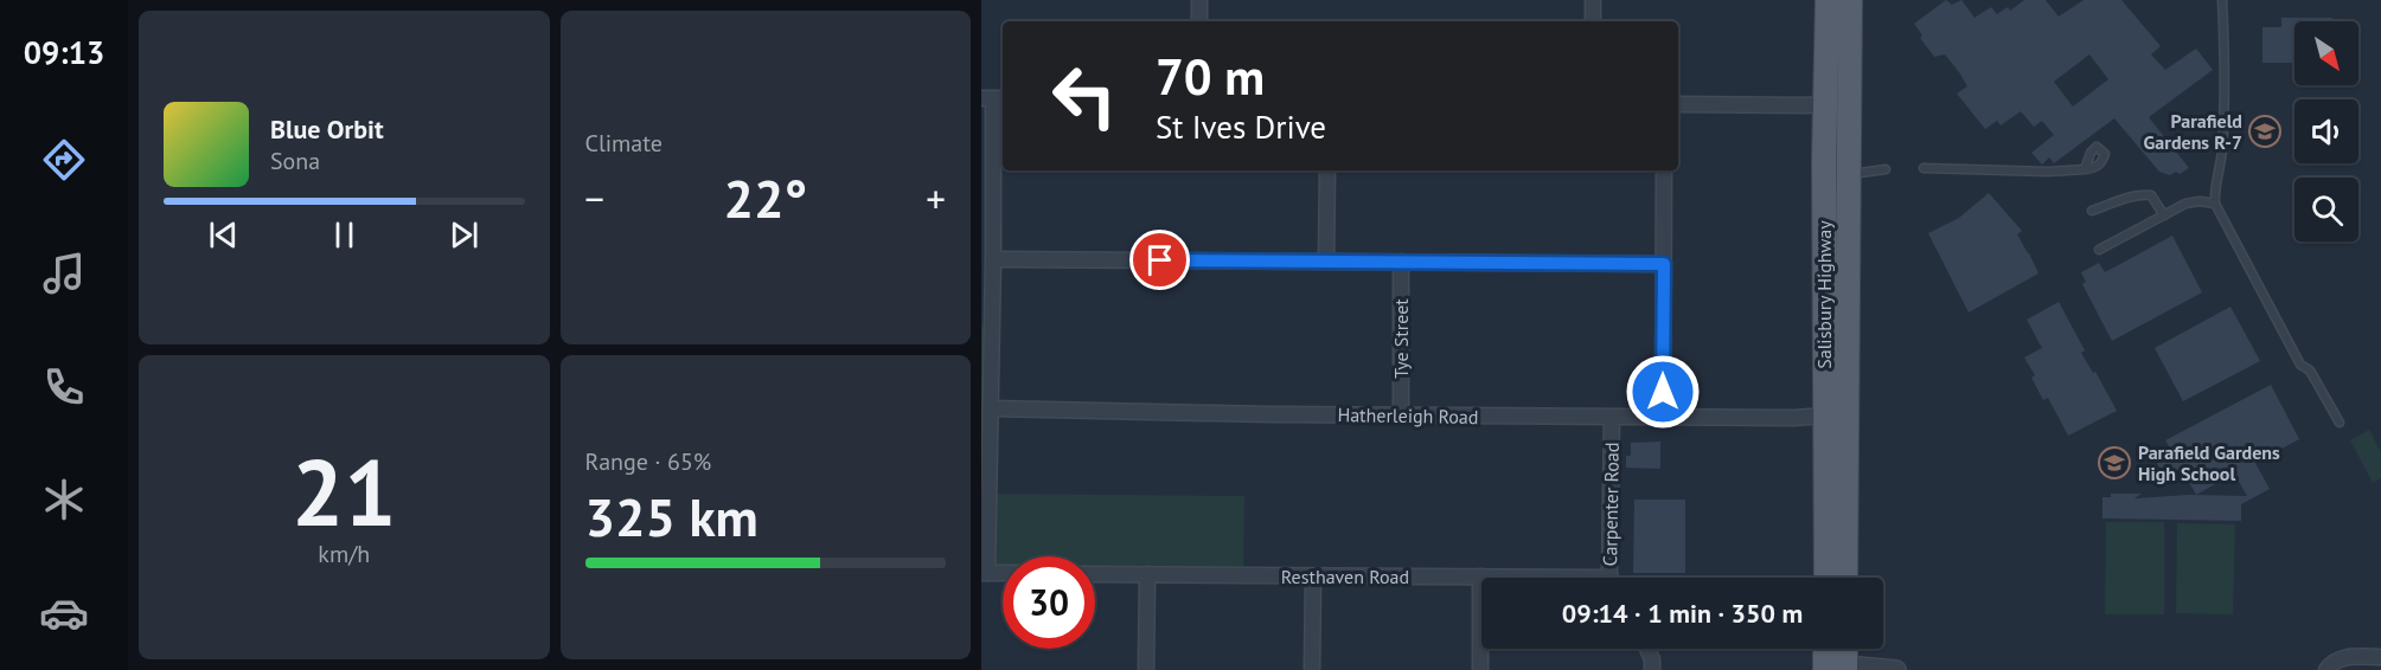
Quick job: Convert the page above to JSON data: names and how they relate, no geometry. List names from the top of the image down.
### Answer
{
  "streets": {
    "main road": ["Salisbury Highway"],
    "street": [
      "Tye Street",
      "Hatherleigh Road",
      "Carpenter Road",
      "Resthaven Road"
    ]
  },
  "crossings": [
    ["Salisbury Highway", "Hatherleigh Road"],
    ["Tye Street", "Hatherleigh Road"],
    ["Hatherleigh Road", "Carpenter Road"]
  ],
  "places": {
    "school or university": ["Parafield Gardens R-7", "Parafield Gardens High School"]
  },
  "north": "bottom right",
  "page": {
    "tabs": "09:13",
    "tile": [
      "Climate",
      ["21", "km/h"],
      ["Range · 65%", "325 km"]
    ],
    "turn": ["70 m", "St Ives Drive"],
    "song": ["Blue Orbit", "Sona"],
    "heat": ["−", "22°", "+"],
    "limit": "30",
    "trip": "09:14 · 1 min · 350 m"
  }
}
